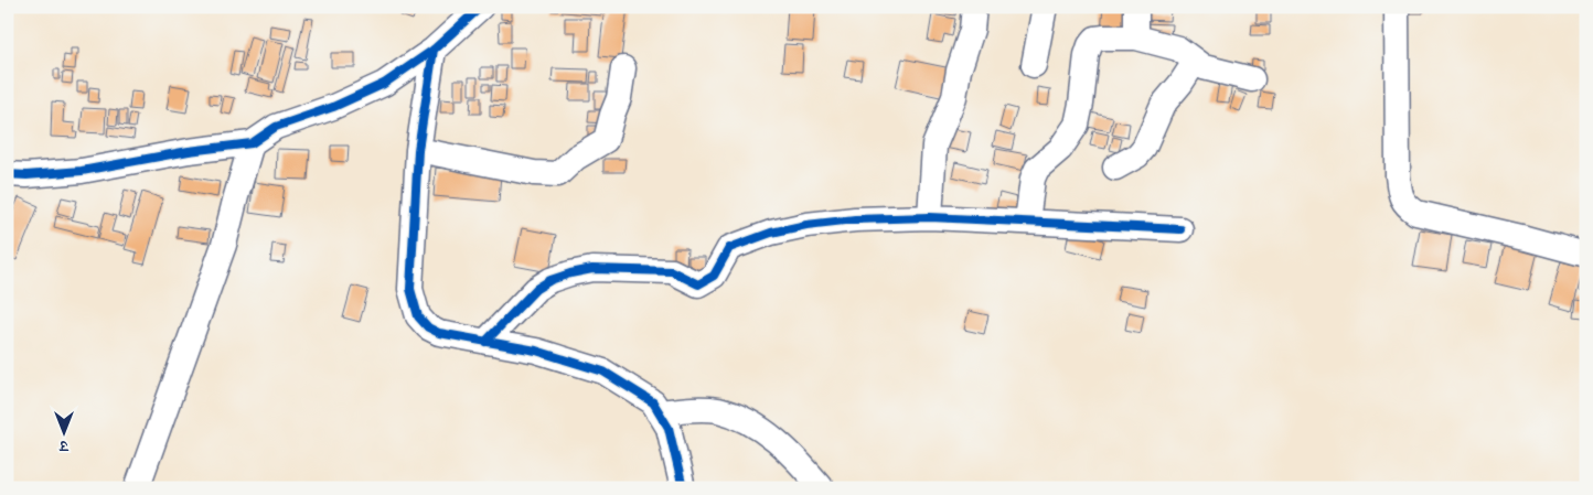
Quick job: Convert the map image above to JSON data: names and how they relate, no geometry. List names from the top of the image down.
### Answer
{
  "north": "bottom"
}
